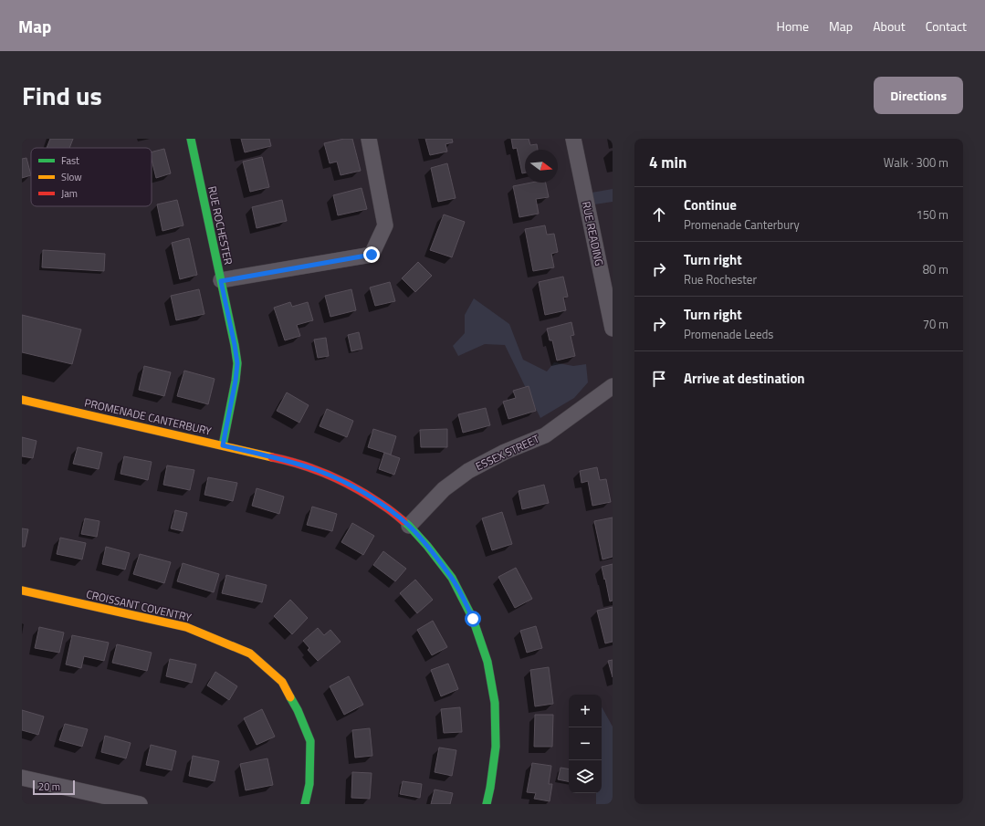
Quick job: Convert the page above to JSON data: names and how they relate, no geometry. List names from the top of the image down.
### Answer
{
  "streets": {
    "street": [
      "RUE ROCHESTER",
      "RUE READING",
      "PROMENADE CANTERBURY",
      "ESSEX STREET",
      "CROISSANT COVENTRY"
    ]
  },
  "crossings": [
    ["RUE ROCHESTER", "PROMENADE CANTERBURY"],
    ["PROMENADE CANTERBURY", "ESSEX STREET"]
  ],
  "legend": ["Fast", "Slow", "Jam"],
  "scale_bar": "20 m",
  "north": "right",
  "page": {
    "header": "Map",
    "nav": [
      "Home",
      "Map",
      "About",
      "Contact"
    ],
    "title": "Find us",
    "buttons": "Directions",
    "heading": ["4 min", "Walk · 300 m"],
    "list": [
      ["Continue", "Promenade Canterbury", "150 m"],
      ["Turn right", "Rue Rochester", "80 m"],
      ["Turn right", "Promenade Leeds", "70 m"],
      "Arrive at destination"
    ],
    "map_buttons": ["+", "−"],
    "scale": "20 m"
  }
}
